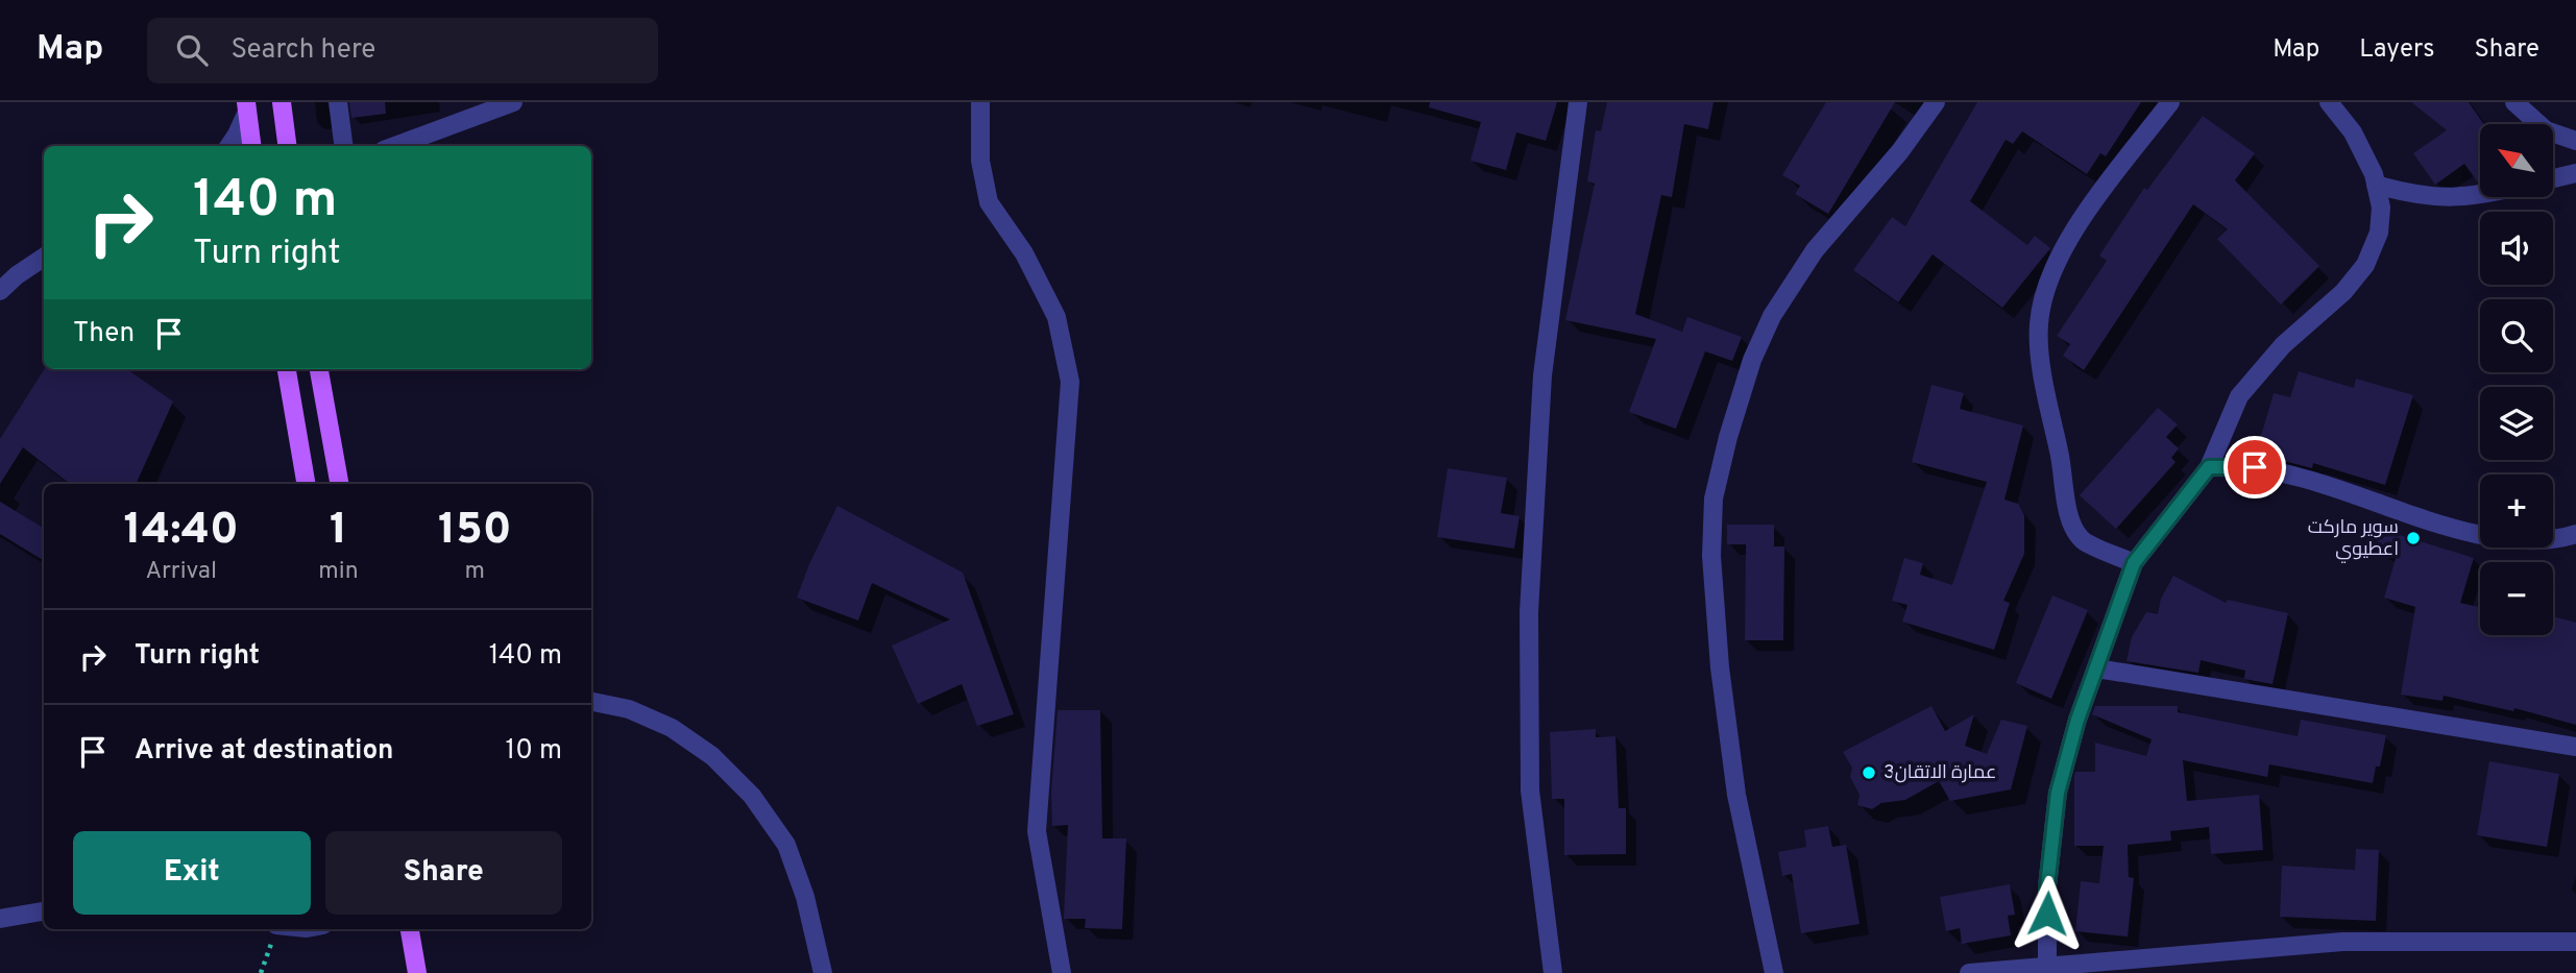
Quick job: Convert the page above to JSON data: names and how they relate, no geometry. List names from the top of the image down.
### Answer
{
  "places": ["سوير ماركت اعطيوي", "عمارة الاتقان3"],
  "north": "top left",
  "page": {
    "header": "Map",
    "search": "Search here",
    "nav": ["Map", "Layers", "Share"],
    "map_buttons": ["+", "−"],
    "turn": ["140 m", "Turn right"],
    "then": "Then",
    "eta": [
      "14:40",
      "Arrival",
      "1",
      "min",
      "150",
      "m"
    ],
    "list": [
      {
        "name": "Turn right",
        "value": "140 m"
      },
      {
        "name": "Arrive at destination",
        "value": "10 m"
      }
    ],
    "buttons": ["Exit", "Share"]
  }
}
